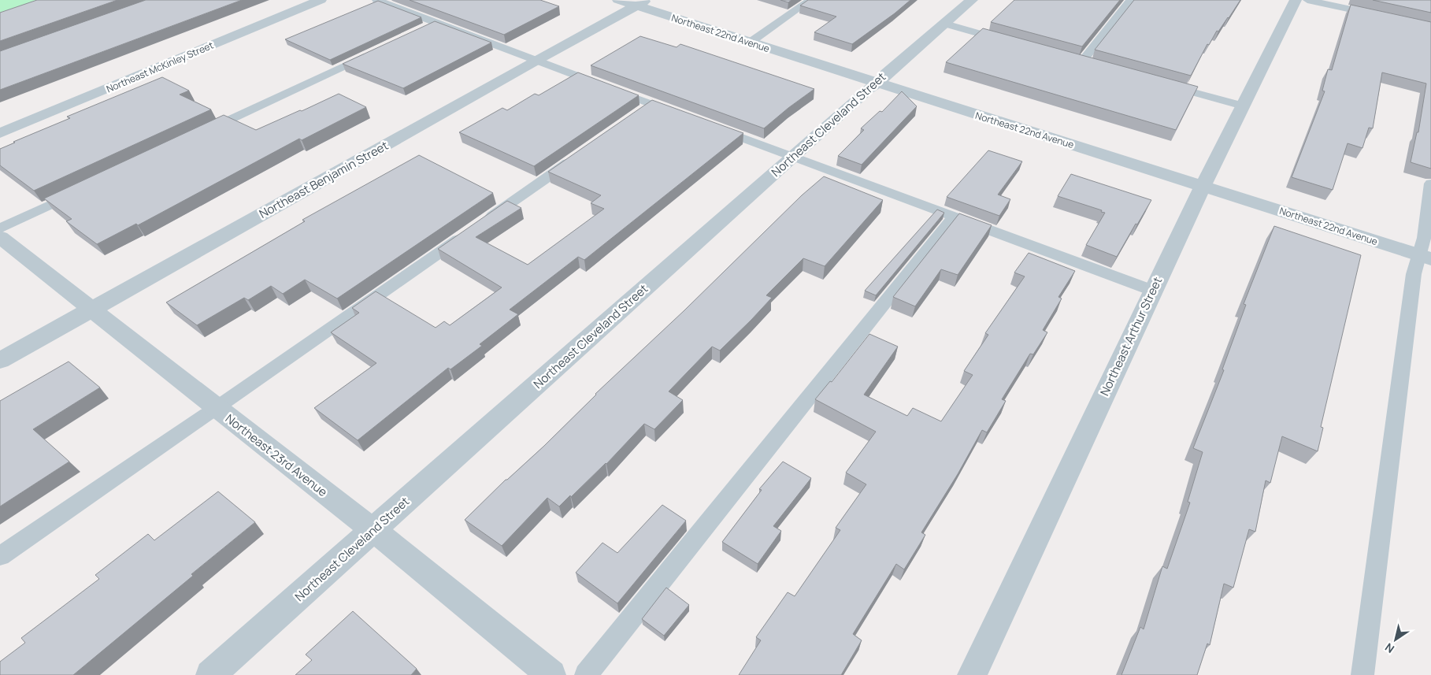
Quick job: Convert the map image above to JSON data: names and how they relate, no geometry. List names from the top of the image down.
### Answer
{
  "streets": {
    "street": [
      "Northeast 22nd Avenue",
      "Northeast McKinley Street",
      "Northeast Cleveland Street",
      "Northeast Benjamin Street",
      "Northeast Arthur Street",
      "Northeast 23rd Avenue"
    ]
  },
  "crossings": [
    ["Northeast 22nd Avenue", "Northeast Cleveland Street"],
    ["Northeast 22nd Avenue", "Northeast Benjamin Street"],
    ["Northeast 22nd Avenue", "Northeast Arthur Street"],
    ["Northeast Cleveland Street", "Northeast 23rd Avenue"],
    ["Northeast Benjamin Street", "Northeast 23rd Avenue"]
  ],
  "north": "bottom left"
}
